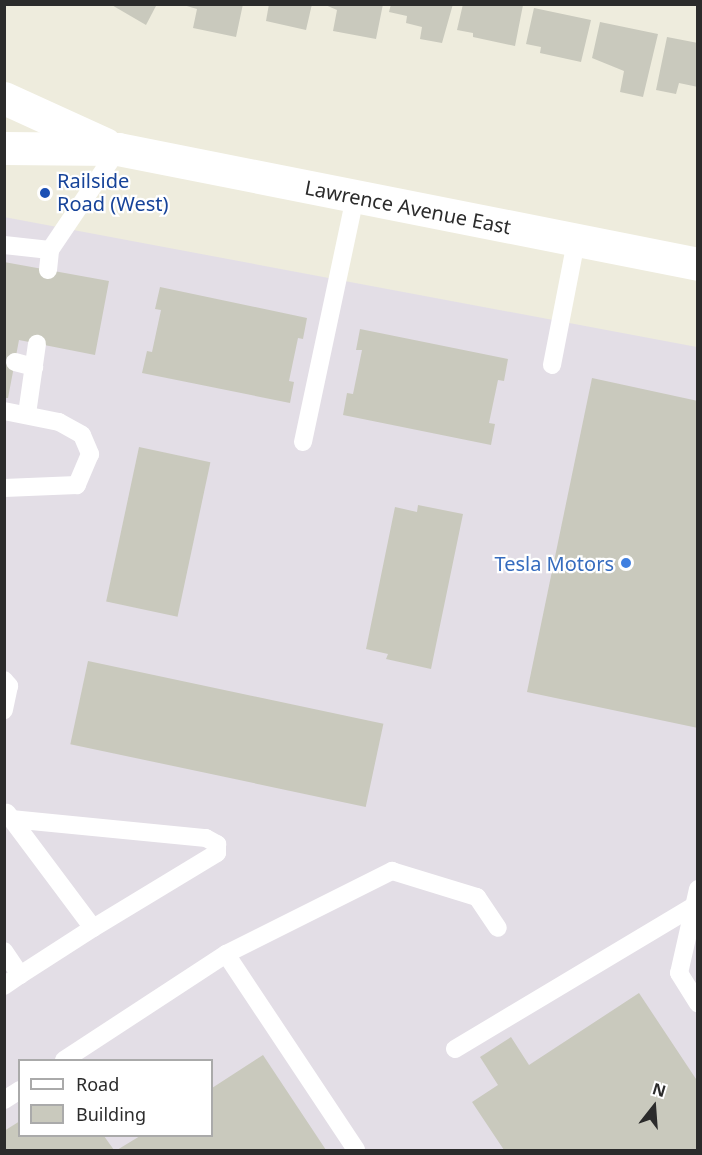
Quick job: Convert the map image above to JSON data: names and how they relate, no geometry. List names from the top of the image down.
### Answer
{
  "streets": {
    "main road": ["Lawrence Avenue East"]
  },
  "places": ["Railside Road (West)", "Tesla Motors"],
  "legend": ["Road", "Building"],
  "north": "top"
}
